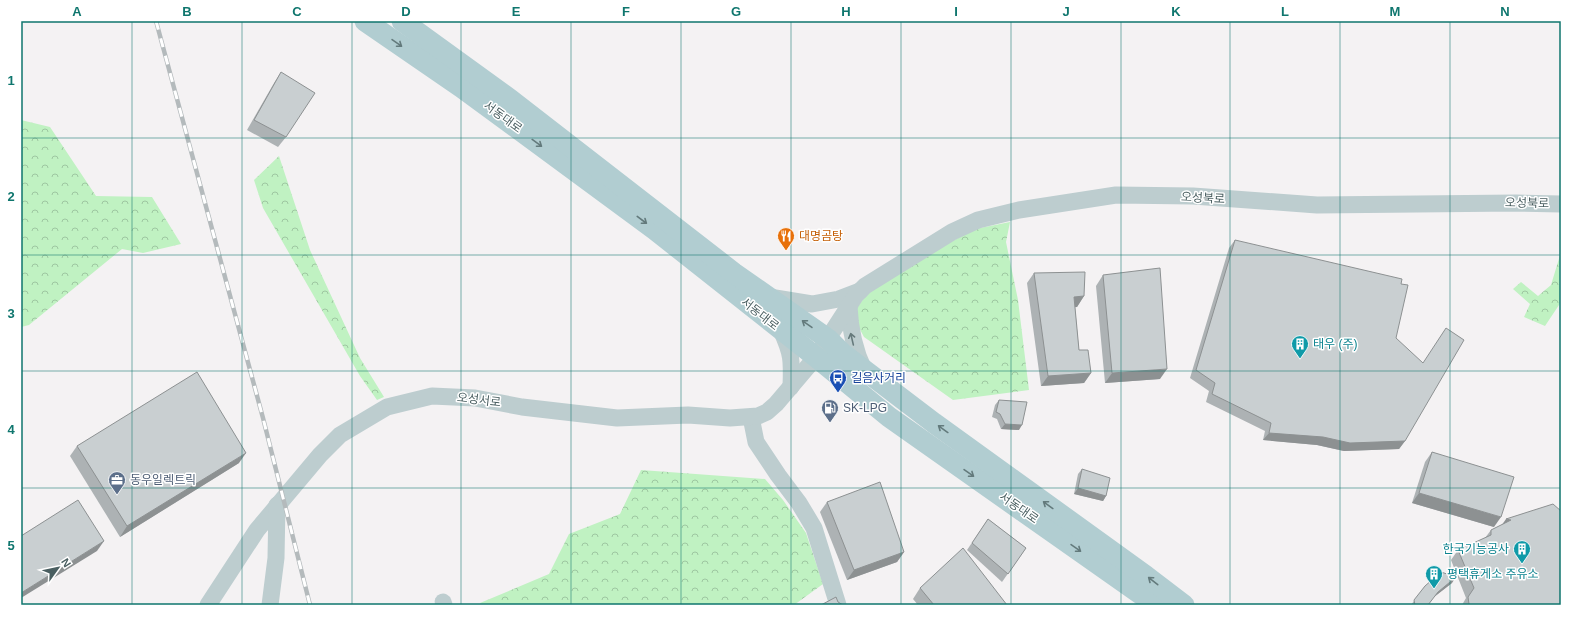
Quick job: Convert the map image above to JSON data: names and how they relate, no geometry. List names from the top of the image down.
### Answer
{
  "streets": {
    "main road": ["서동대로"],
    "street": ["오성북로", "오성서로"]
  },
  "crossings": [
    ["서동대로", "오성서로"],
    ["오성북로", "오성서로"]
  ],
  "places": {
    "restaurant": ["대명곰탕"],
    "building": ["태우 (주)", "한국기능공사", "평택휴게소 주유소"],
    "bus stop": ["길음사거리"],
    "fuel station": ["SK-LPG"],
    "office": ["동우일렉트릭"]
  },
  "north": "top right",
  "grid": {
    "columns": [
      "A",
      "B",
      "C",
      "D",
      "E",
      "F",
      "G",
      "H",
      "I",
      "J",
      "K",
      "L",
      "M",
      "N"
    ],
    "rows": [
      "1",
      "2",
      "3",
      "4",
      "5"
    ]
  }
}
